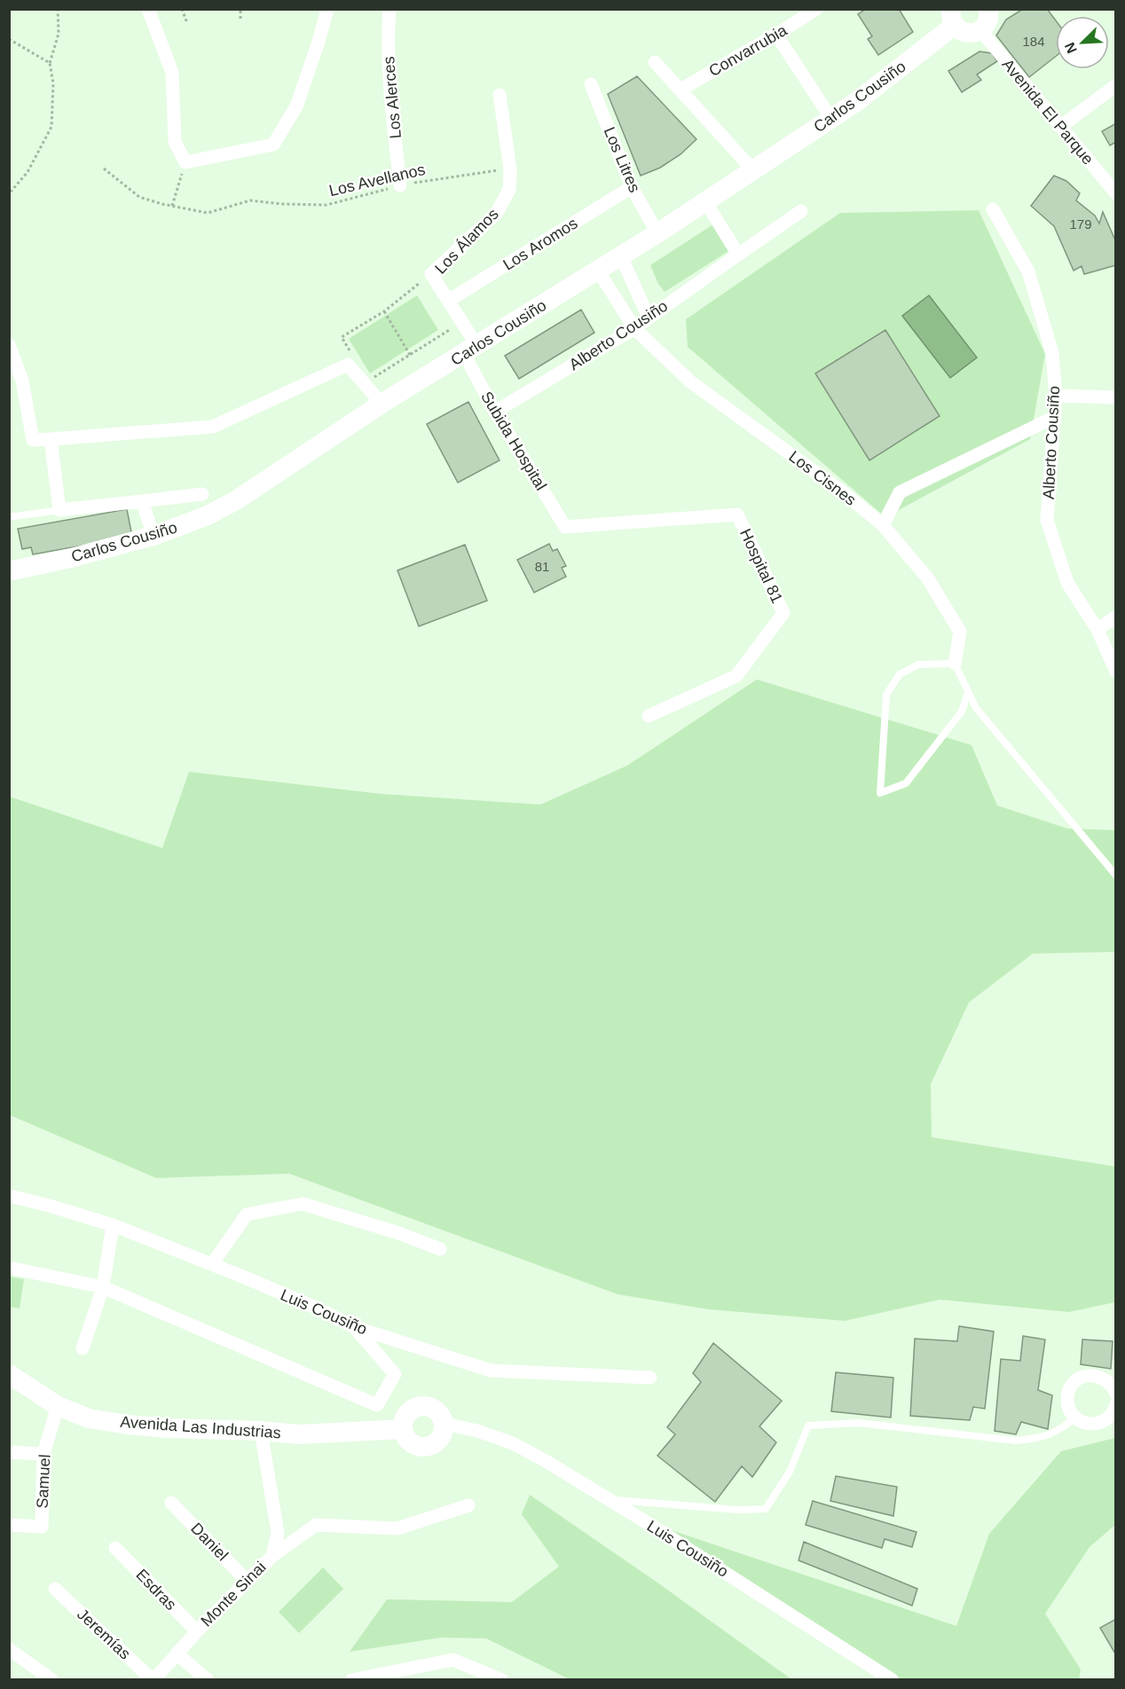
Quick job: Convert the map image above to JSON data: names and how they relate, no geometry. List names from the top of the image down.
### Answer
{
  "streets": {
    "main road": ["Carlos Cousiño", "Avenida Las Industrias"],
    "street": [
      "Convarrubia",
      "Los Alerces",
      "Avenida El Parque",
      "Los Litres",
      "Los Álamos",
      "Los Aromos",
      "Alberto Cousiño",
      "Subida Hospital",
      "Los Cisnes",
      "Hospital 81",
      "Luis Cousiño",
      "Samuel",
      "Daniel",
      "Esdras",
      "Monte Sinai",
      "Jeremías"
    ],
    "path": ["Los Avellanos"]
  },
  "crossings": [
    ["Carlos Cousiño", "Los Litres"],
    ["Carlos Cousiño", "Los Álamos"],
    ["Carlos Cousiño", "Subida Hospital"],
    ["Carlos Cousiño", "Los Cisnes"],
    ["Los Alerces", "Los Avellanos"],
    ["Los Litres", "Los Aromos"],
    ["Los Avellanos", "Los Álamos"],
    ["Los Álamos", "Los Aromos"],
    ["Los Álamos", "Subida Hospital"],
    ["Alberto Cousiño", "Subida Hospital"],
    ["Alberto Cousiño", "Los Cisnes"],
    ["Subida Hospital", "Hospital 81"],
    ["Luis Cousiño", "Avenida Las Industrias"],
    ["Avenida Las Industrias", "Samuel"],
    ["Avenida Las Industrias", "Monte Sinai"],
    ["Daniel", "Monte Sinai"],
    ["Esdras", "Monte Sinai"],
    ["Monte Sinai", "Jeremías"]
  ],
  "house_numbers": ["184", "179", "81"],
  "north": "bottom left"
}
